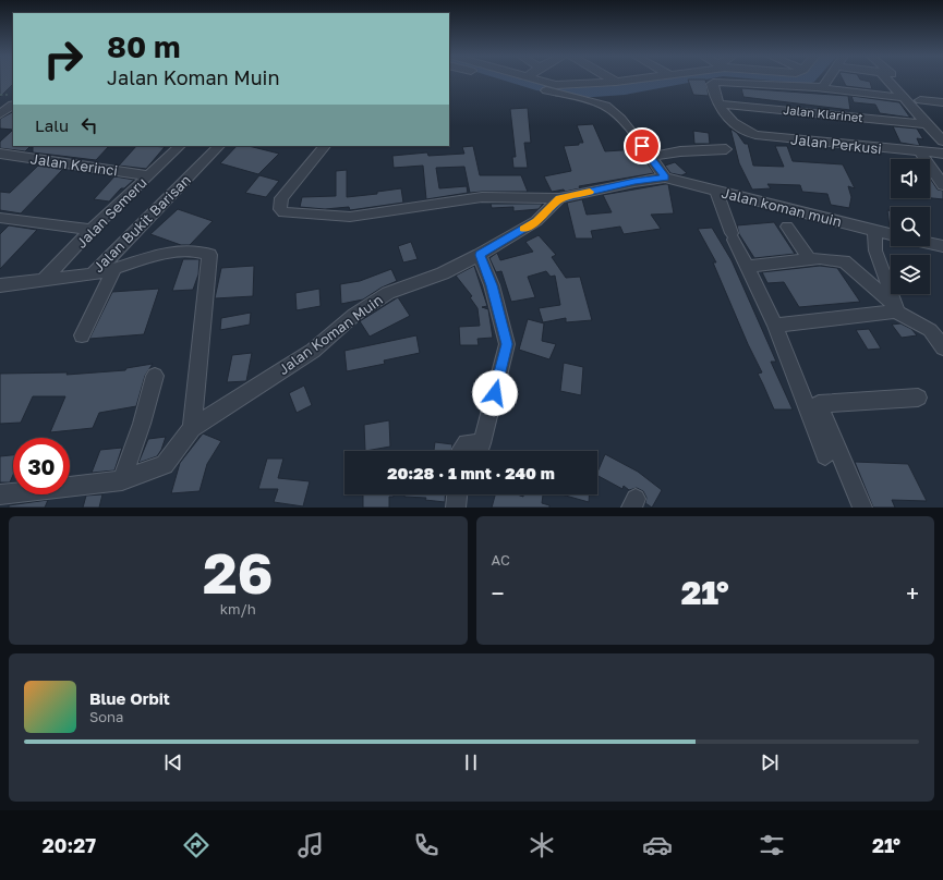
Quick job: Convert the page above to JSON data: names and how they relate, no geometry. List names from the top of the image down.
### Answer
{
  "streets": {
    "street": [
      "Jalan Klarinet",
      "Jalan Perkusi",
      "Jalan Kerinci",
      "Jalan koman muin",
      "Jalan Semeru",
      "Jalan Bukit Barisan",
      "Jalan Koman Muin"
    ]
  },
  "crossings": [
    ["Jalan Klarinet", "Jalan Perkusi"],
    ["Jalan Kerinci", "Jalan Semeru"],
    ["Jalan Semeru", "Jalan Bukit Barisan"]
  ],
  "page": {
    "turn": ["80 m", "Jalan Koman Muin"],
    "then": "Lalu",
    "limit": "30",
    "trip": "20:28 · 1 mnt · 240 m",
    "tile": [
      ["26", "km/h"],
      "AC"
    ],
    "heat": ["−", "21°", "+"],
    "song": ["Blue Orbit", "Sona"],
    "tabs": ["20:27", "21°"]
  }
}
